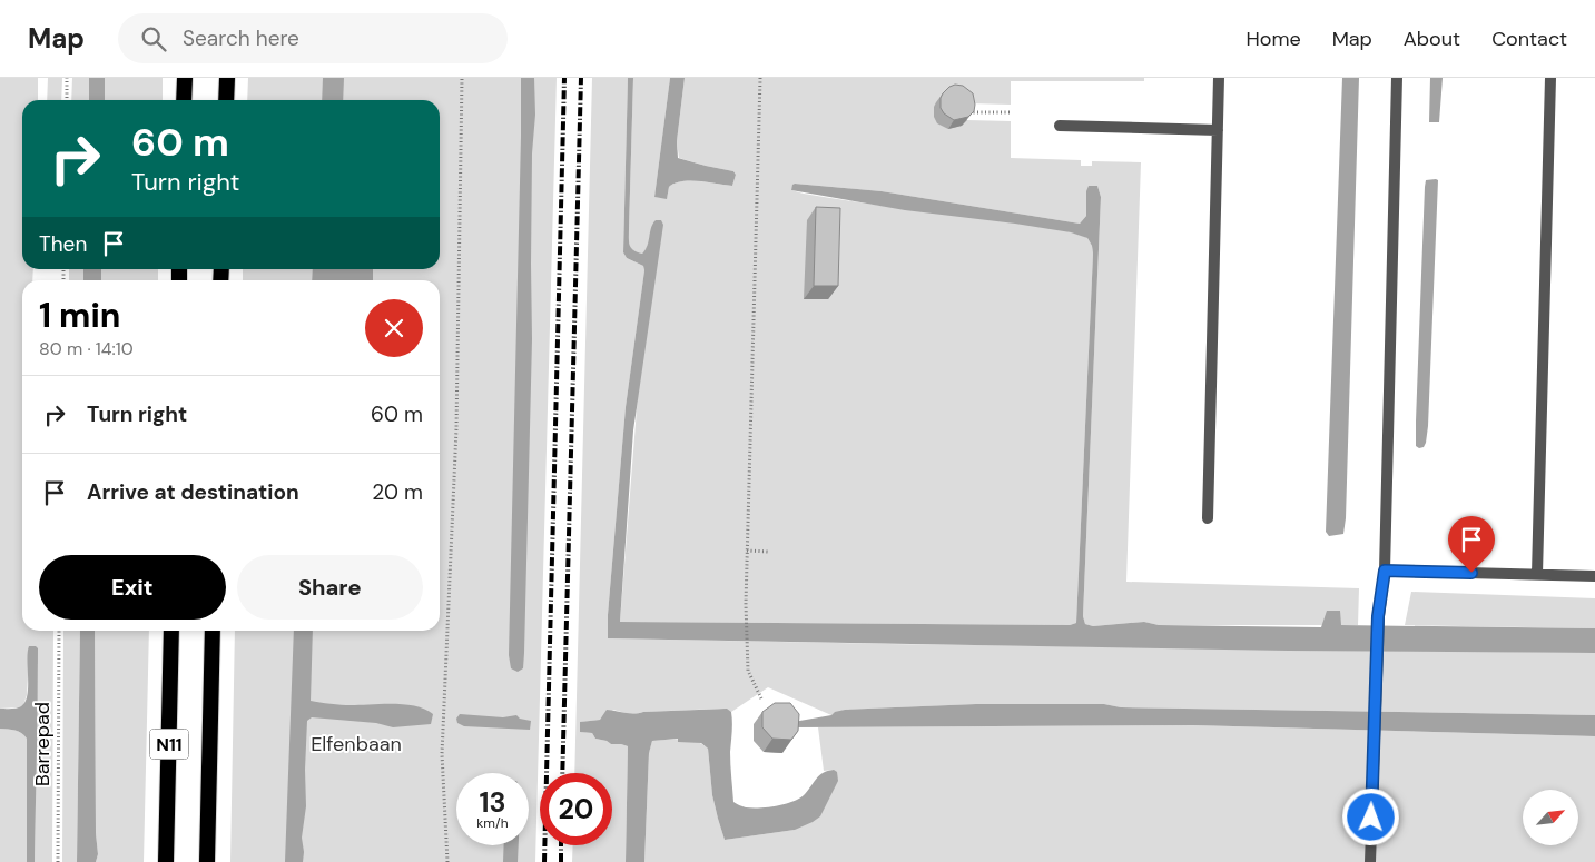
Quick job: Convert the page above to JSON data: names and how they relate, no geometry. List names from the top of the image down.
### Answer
{
  "streets": {
    "highway": ["N11"],
    "path": ["Barrepad"]
  },
  "parks": ["Elfenbaan"],
  "north": "top right",
  "page": {
    "header": "Map",
    "search": "Search here",
    "nav": [
      "Home",
      "Map",
      "About",
      "Contact"
    ],
    "turn": ["60 m", "Turn right"],
    "then": "Then",
    "heading": ["1 min", "80 m · 14:10"],
    "list": [
      {
        "name": "Turn right",
        "value": "60 m"
      },
      {
        "name": "Arrive at destination",
        "value": "20 m"
      }
    ],
    "buttons": ["Exit", "Share"],
    "speed": "13 km/h",
    "limit": "20"
  }
}
